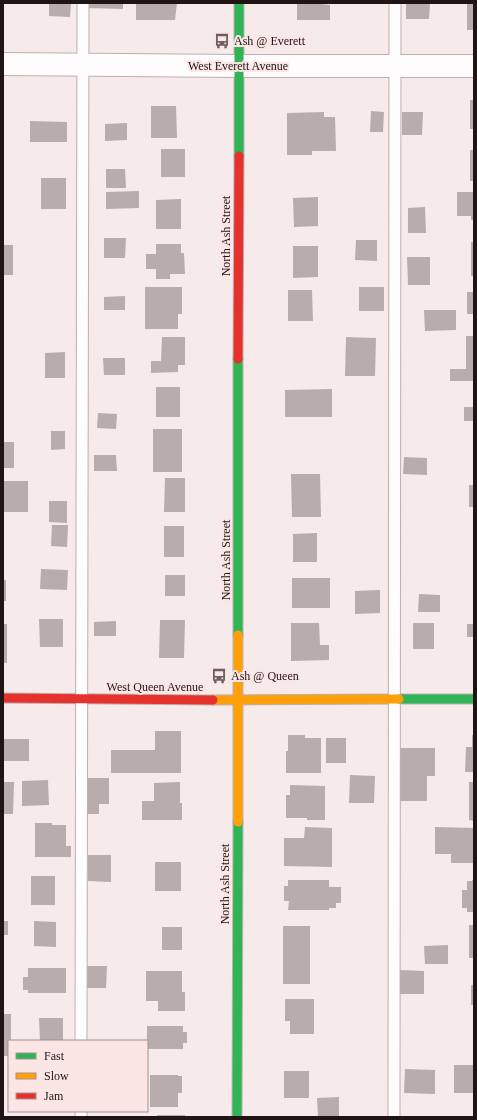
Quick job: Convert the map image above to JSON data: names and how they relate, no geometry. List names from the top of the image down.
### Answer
{
  "streets": {
    "main road": ["North Ash Street", "West Queen Avenue"],
    "street": ["West Everett Avenue"]
  },
  "crossings": [
    ["West Everett Avenue", "North Ash Street"],
    ["North Ash Street", "West Queen Avenue"]
  ],
  "places": {
    "bus stop": ["Ash @ Everett", "Ash @ Queen"]
  },
  "legend": ["Fast", "Slow", "Jam"]
}
